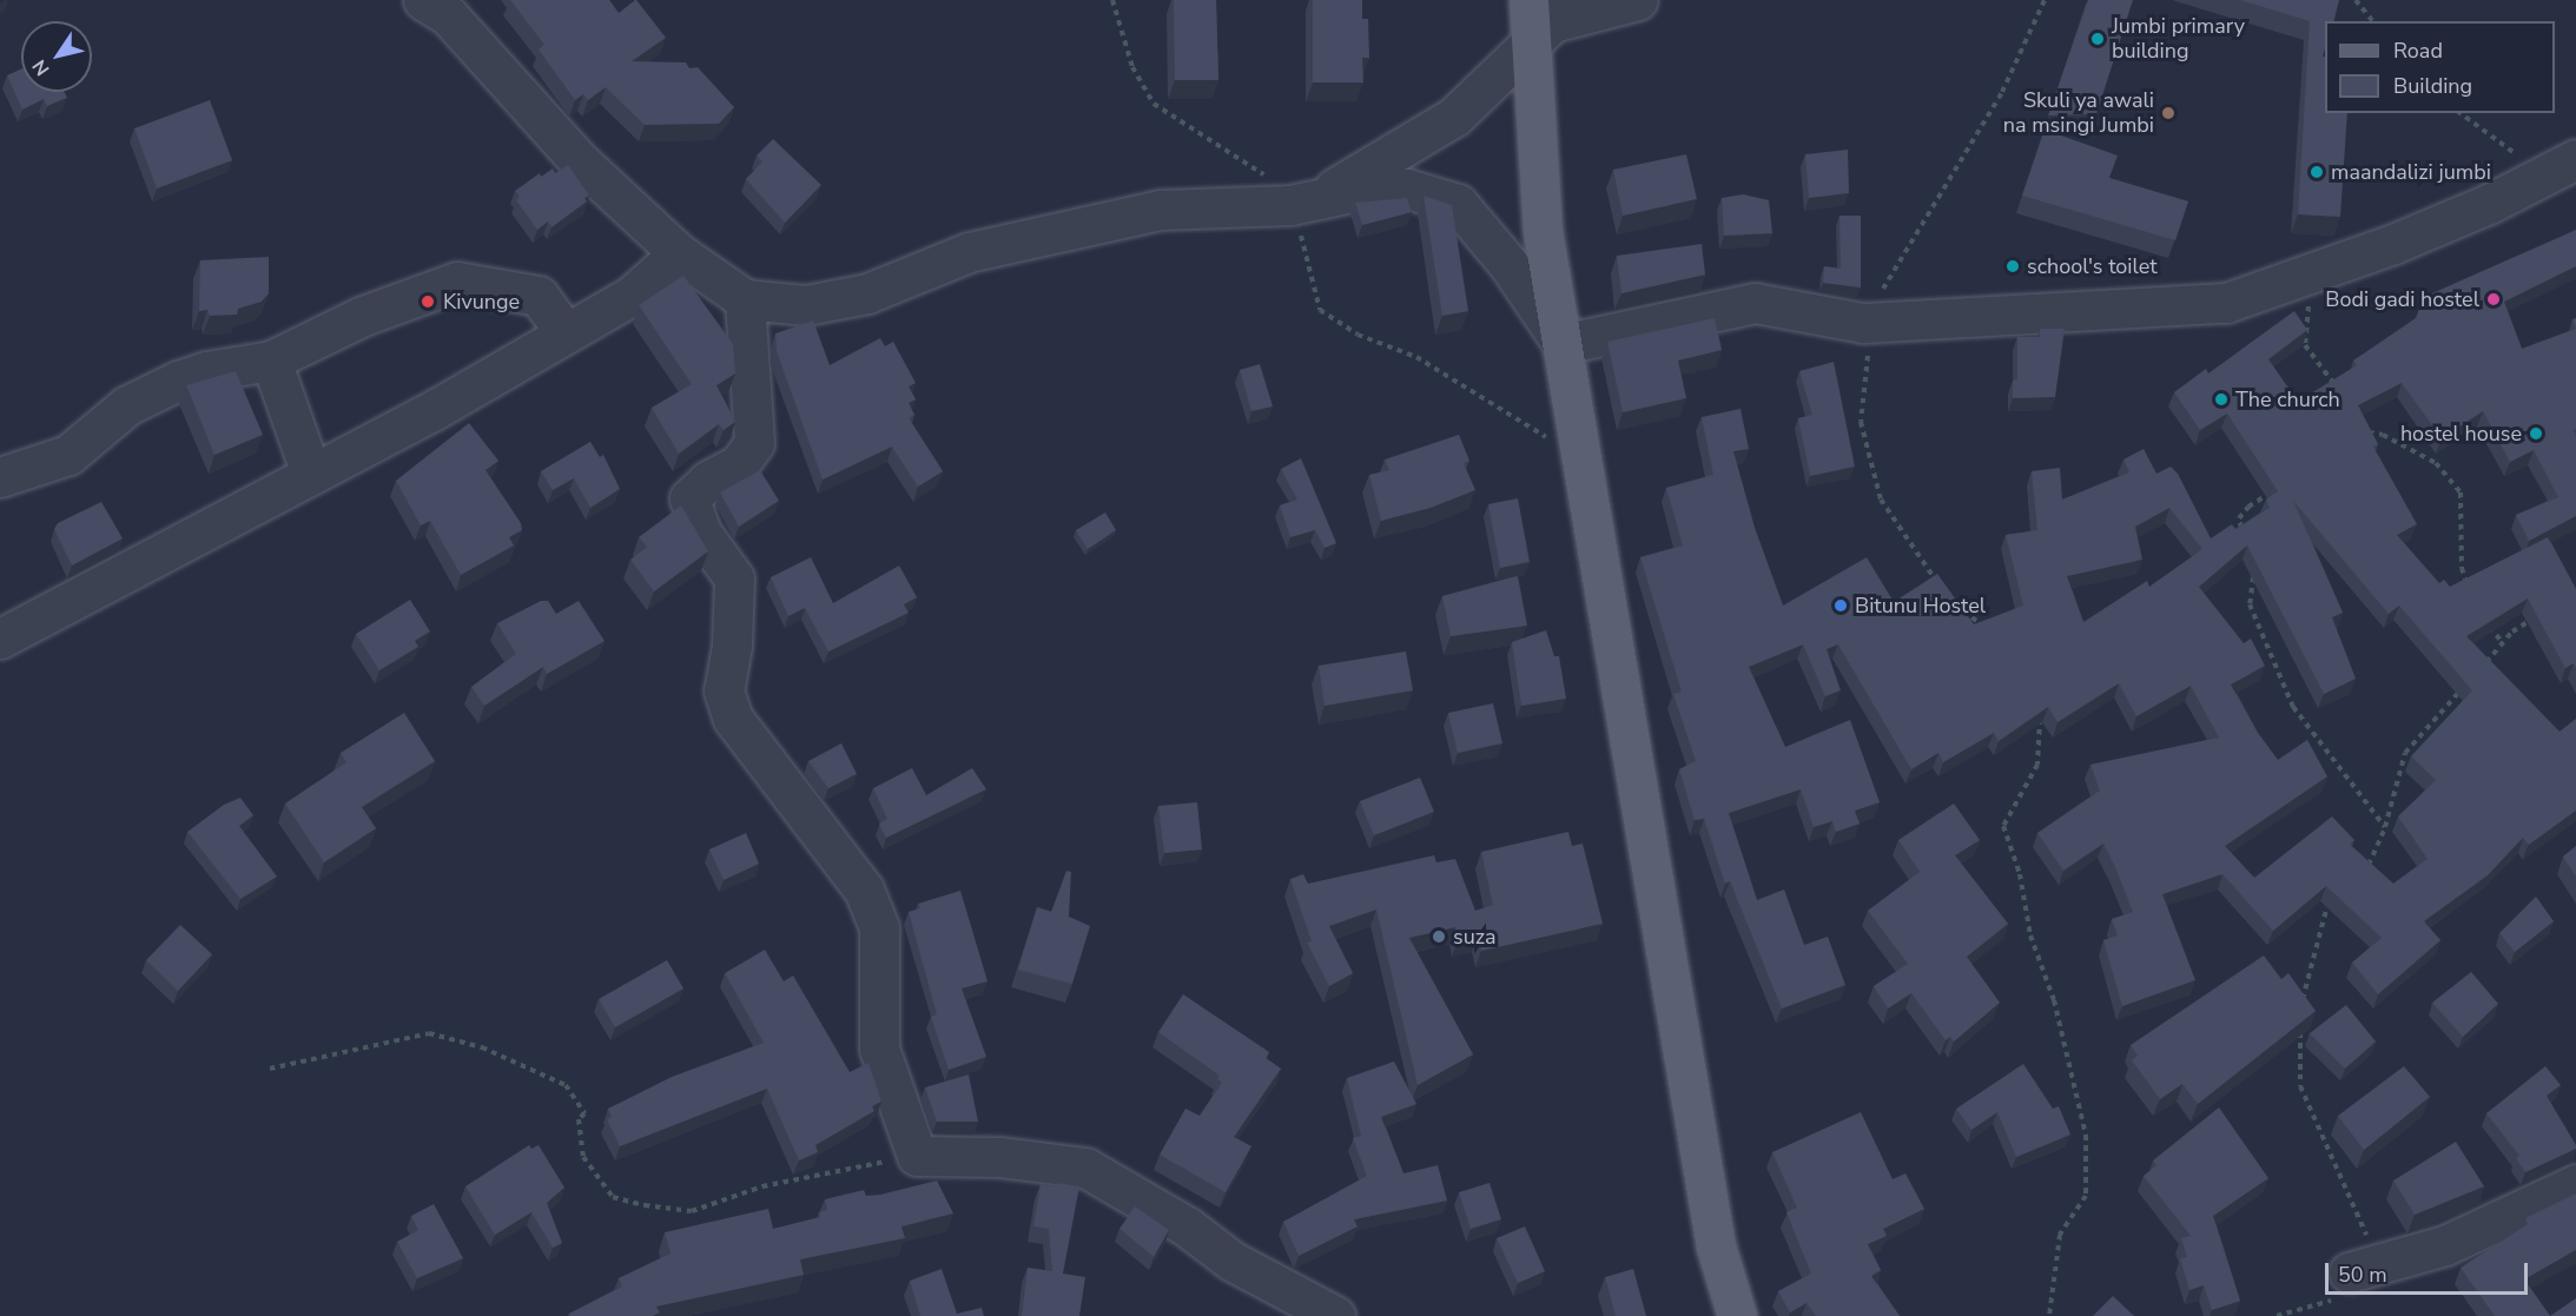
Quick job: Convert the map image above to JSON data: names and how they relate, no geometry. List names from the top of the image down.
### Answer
{
  "places": [
    "Jumbi primary building",
    "Skuli ya awali na msingi Jumbi",
    "maandalizi jumbi",
    "school's toilet",
    "Bodi gadi hostel",
    "Kivunge",
    "The church",
    "hostel house",
    "Bitunu Hostel",
    "suza"
  ],
  "legend": ["Road", "Building"],
  "scale_bar": "50 m",
  "north": "bottom left"
}
